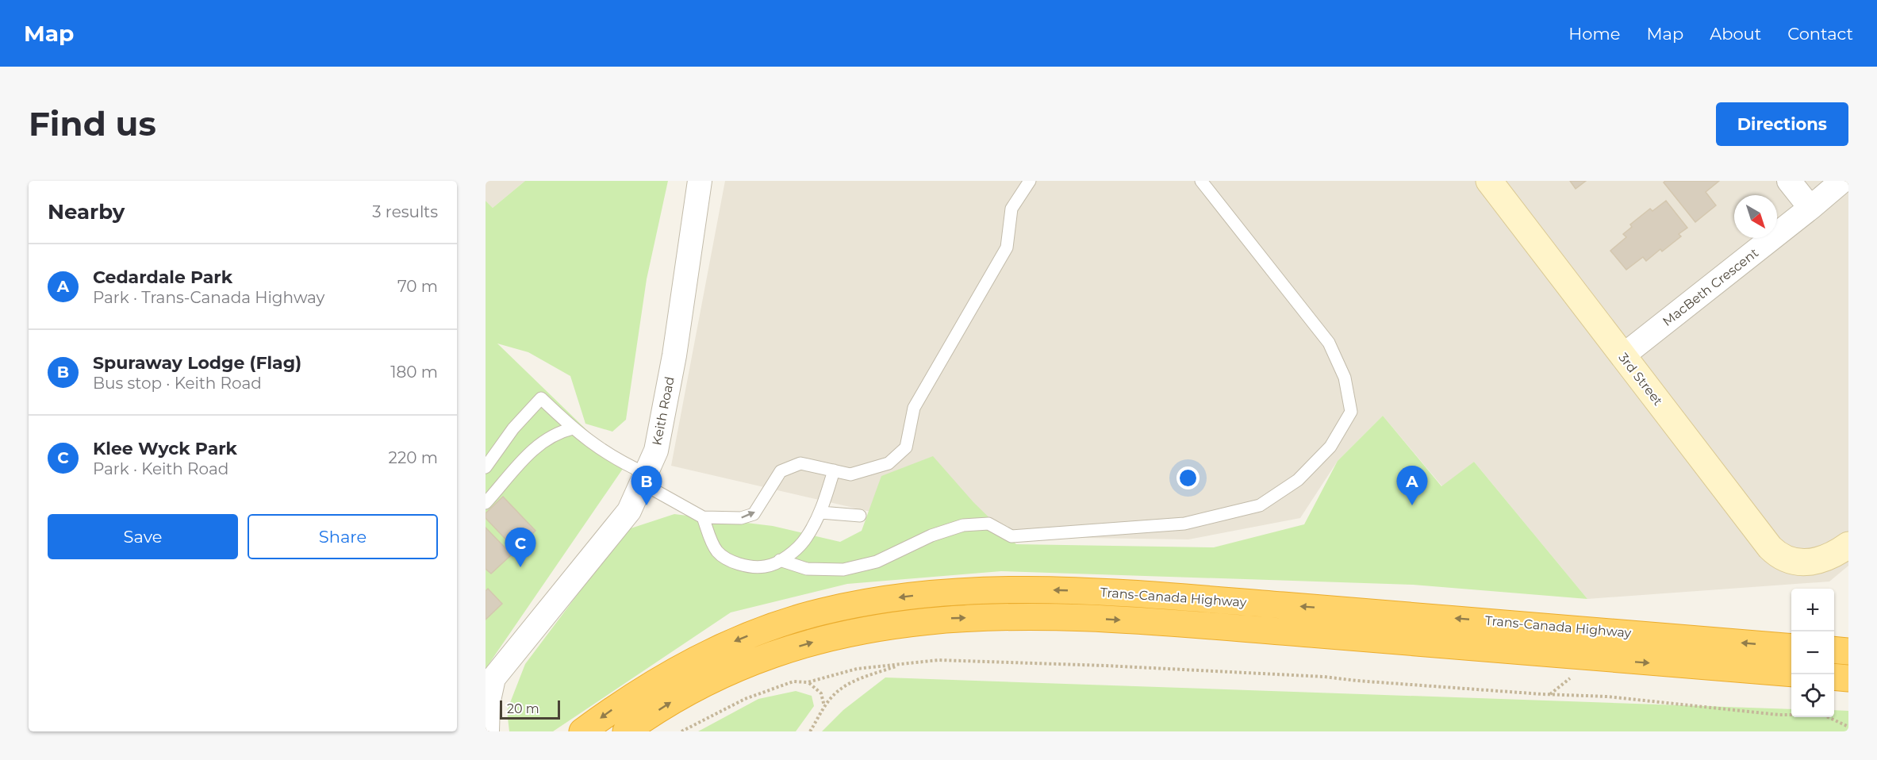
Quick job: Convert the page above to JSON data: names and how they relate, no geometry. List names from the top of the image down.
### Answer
{
  "streets": {
    "highway": ["Trans-Canada Highway"],
    "street": ["MacBeth Crescent", "3rd Street", "Keith Road"]
  },
  "crossings": [
    ["MacBeth Crescent", "3rd Street"]
  ],
  "scale_bar": "20 m",
  "north": "bottom right",
  "page": {
    "header": "Map",
    "nav": [
      "Home",
      "Map",
      "About",
      "Contact"
    ],
    "buttons": [
      "Directions",
      ["Save", "Share"]
    ],
    "title": "Find us",
    "heading": ["Nearby", "3 results"],
    "list": [
      {
        "mark": "A",
        "name": "Cedardale Park",
        "note": "Park · Trans-Canada Highway",
        "value": "70 m"
      },
      {
        "mark": "B",
        "name": "Spuraway Lodge (Flag)",
        "note": "Bus stop · Keith Road",
        "value": "180 m"
      },
      {
        "mark": "C",
        "name": "Klee Wyck Park",
        "note": "Park · Keith Road",
        "value": "220 m"
      }
    ],
    "pins": ["A", "B", "C"],
    "map_buttons": ["+", "−"],
    "scale": "20 m"
  }
}
